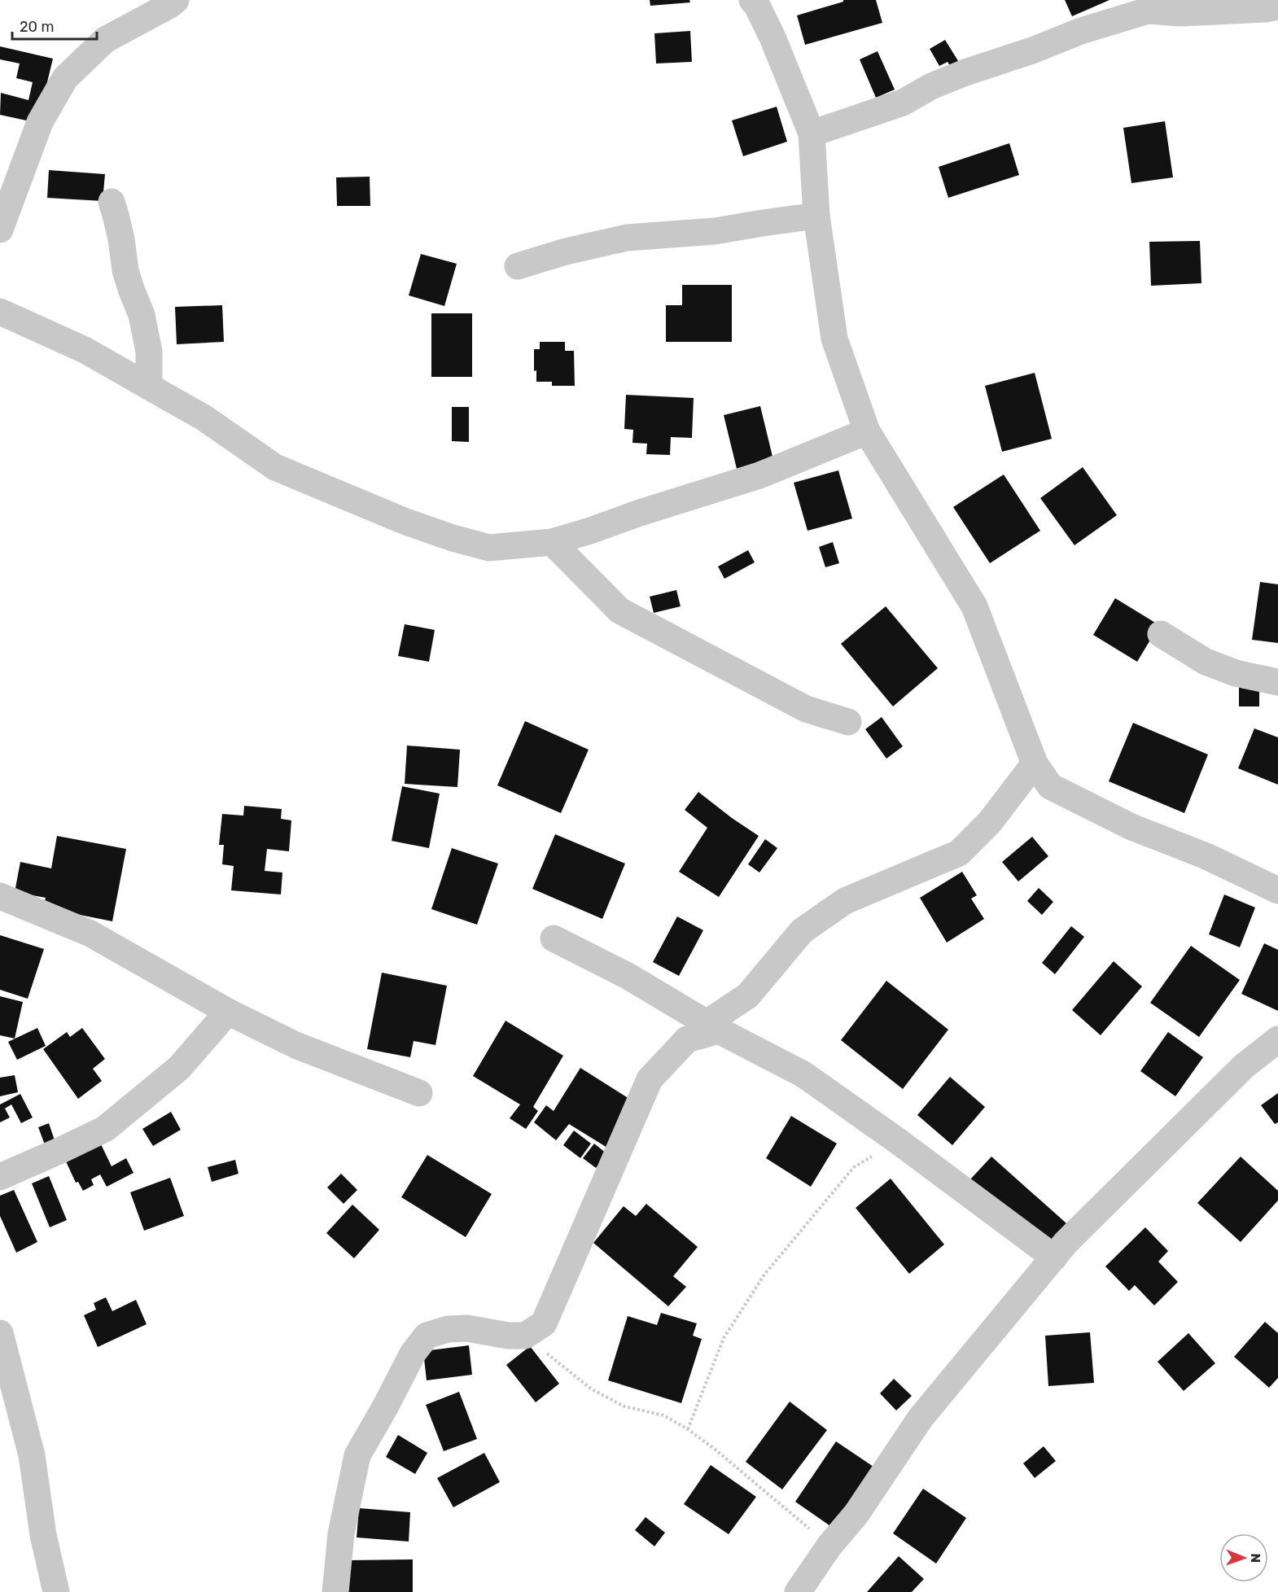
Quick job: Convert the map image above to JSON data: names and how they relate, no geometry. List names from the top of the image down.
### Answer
{
  "scale_bar": "20 m",
  "north": "right"
}
